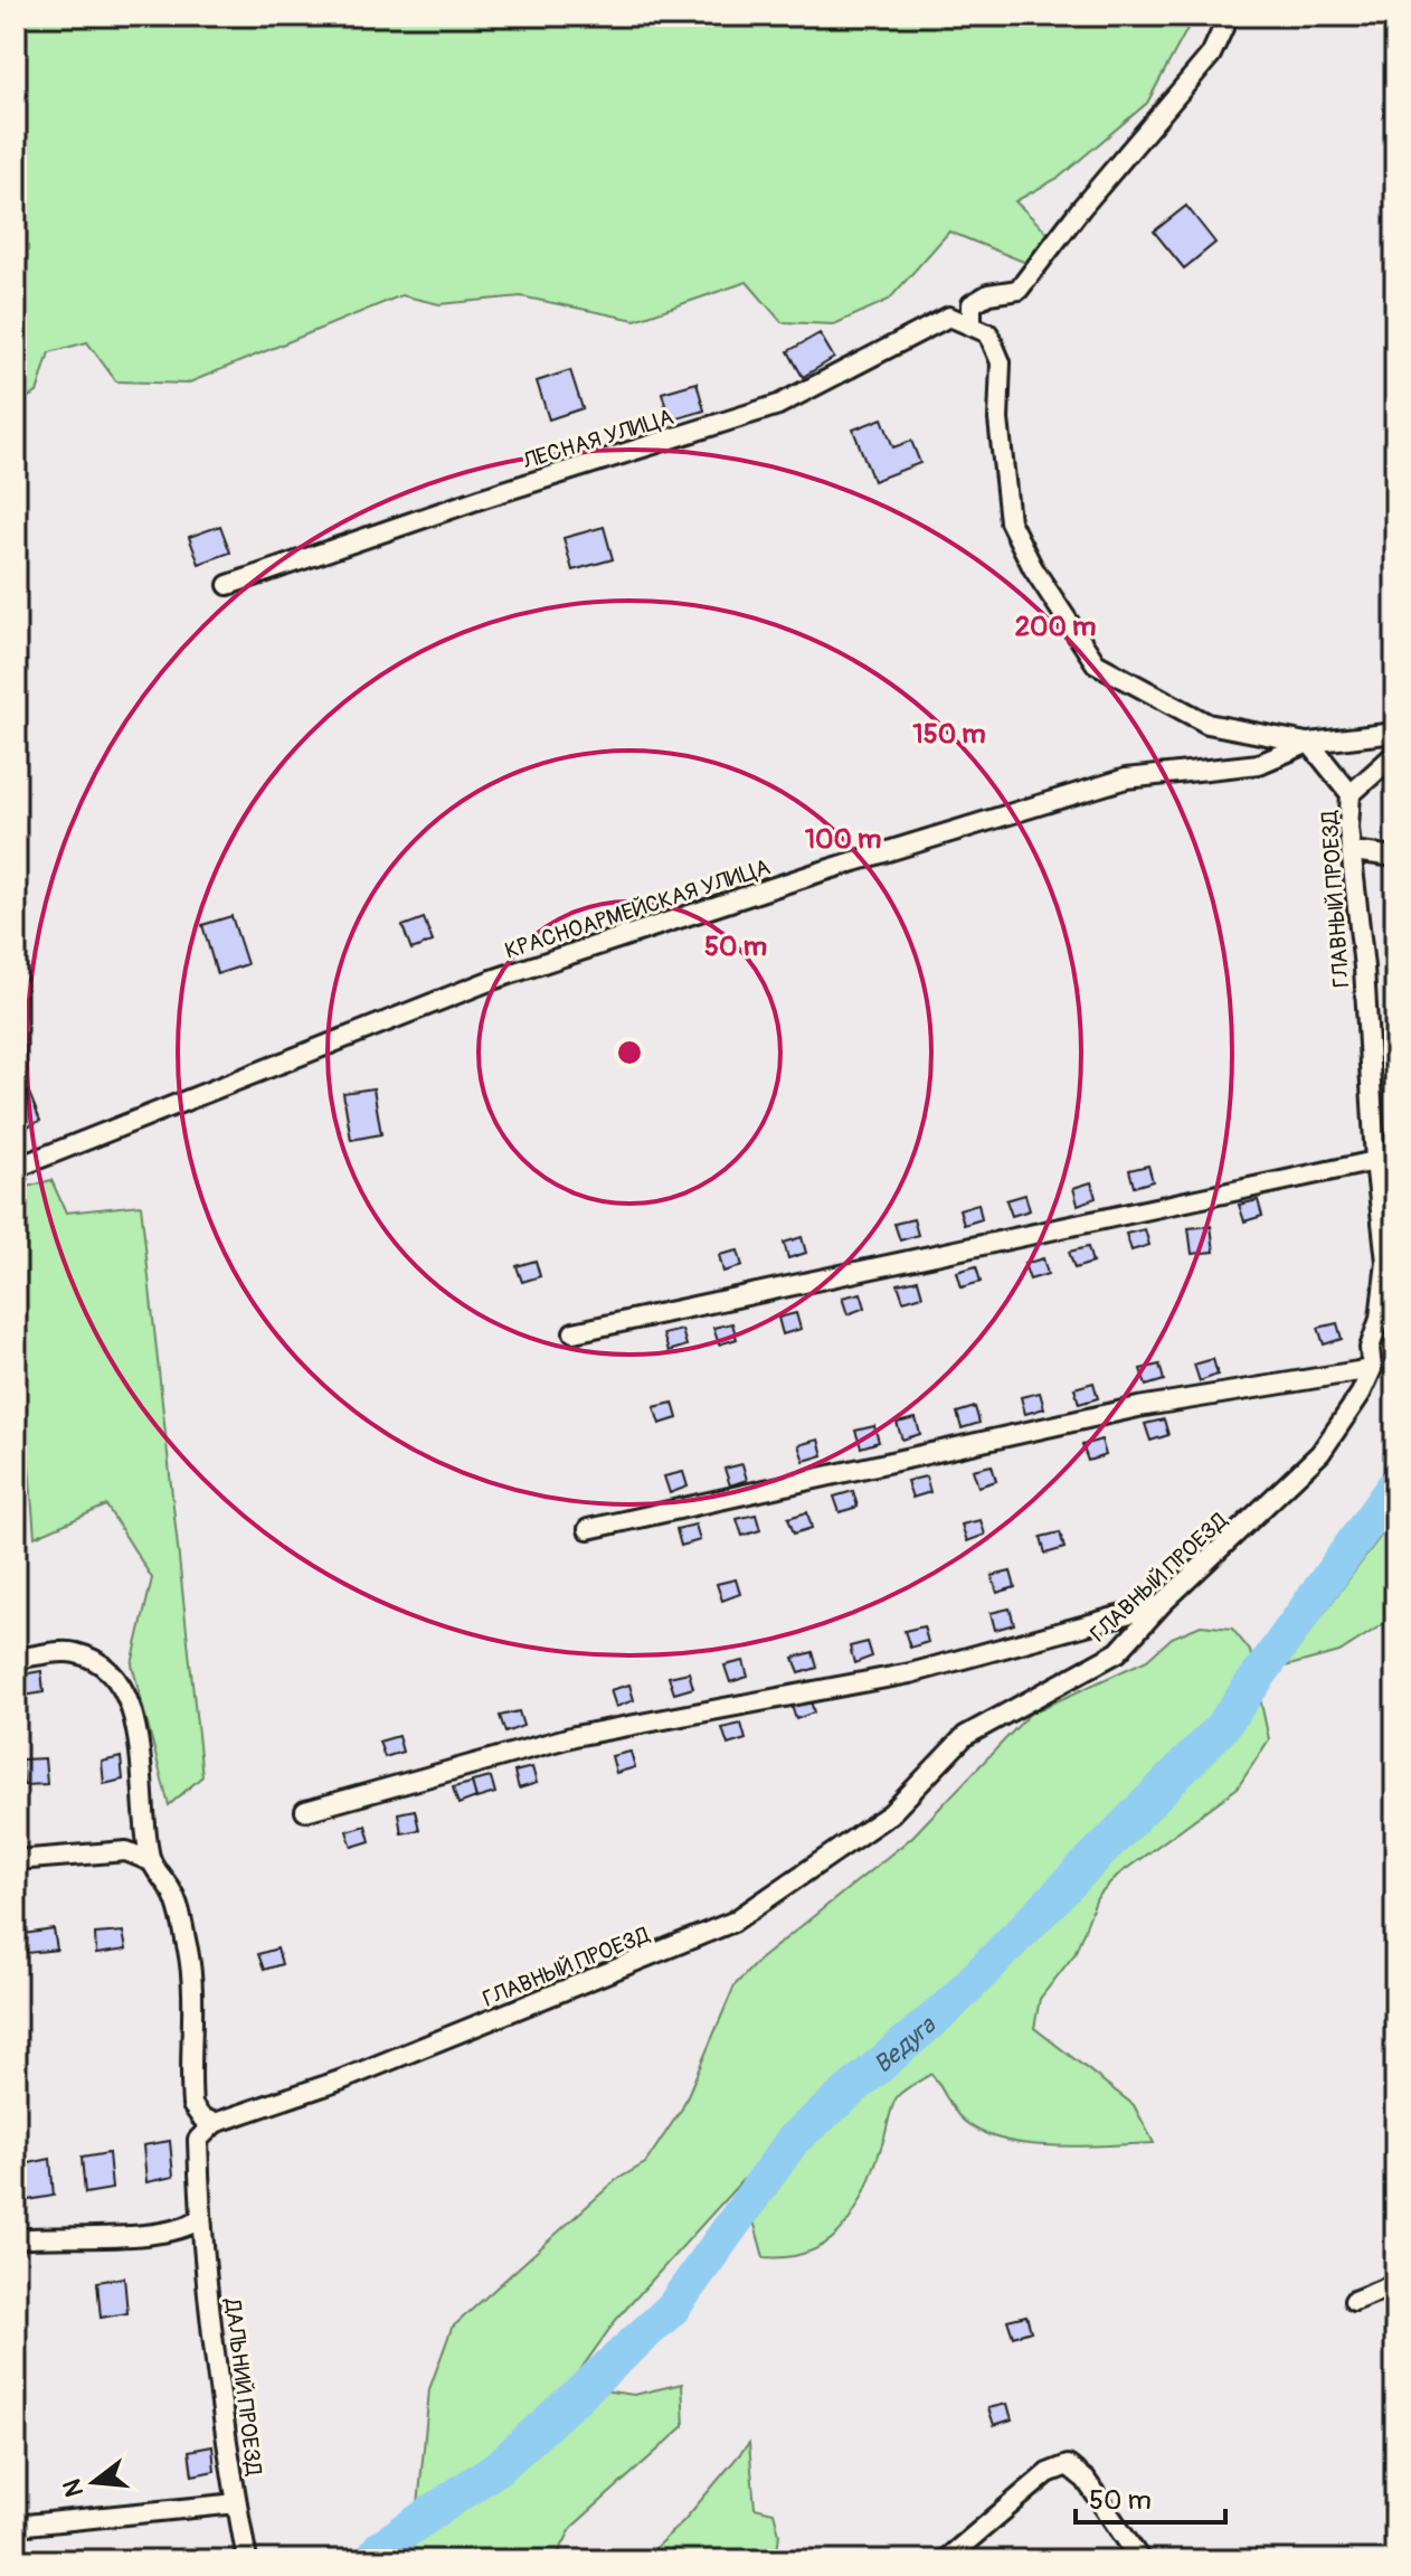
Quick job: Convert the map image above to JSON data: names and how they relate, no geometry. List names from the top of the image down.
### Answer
{
  "streets": {
    "street": [
      "ЛЕСНАЯ УЛИЦА",
      "ГЛАВНЫЙ ПРОЕЗД",
      "КРАСНОАРМЕЙСКАЯ УЛИЦА",
      "ДАЛЬНИЙ ПРОЕЗД"
    ]
  },
  "crossings": [
    ["ГЛАВНЫЙ ПРОЕЗД", "КРАСНОАРМЕЙСКАЯ УЛИЦА"],
    ["ГЛАВНЫЙ ПРОЕЗД", "ДАЛЬНИЙ ПРОЕЗД"]
  ],
  "water": ["Ведуга"],
  "scale_bar": "50 m",
  "north": "left",
  "rings": [
    "200 m",
    "150 m",
    "100 m",
    "50 m"
  ]
}
